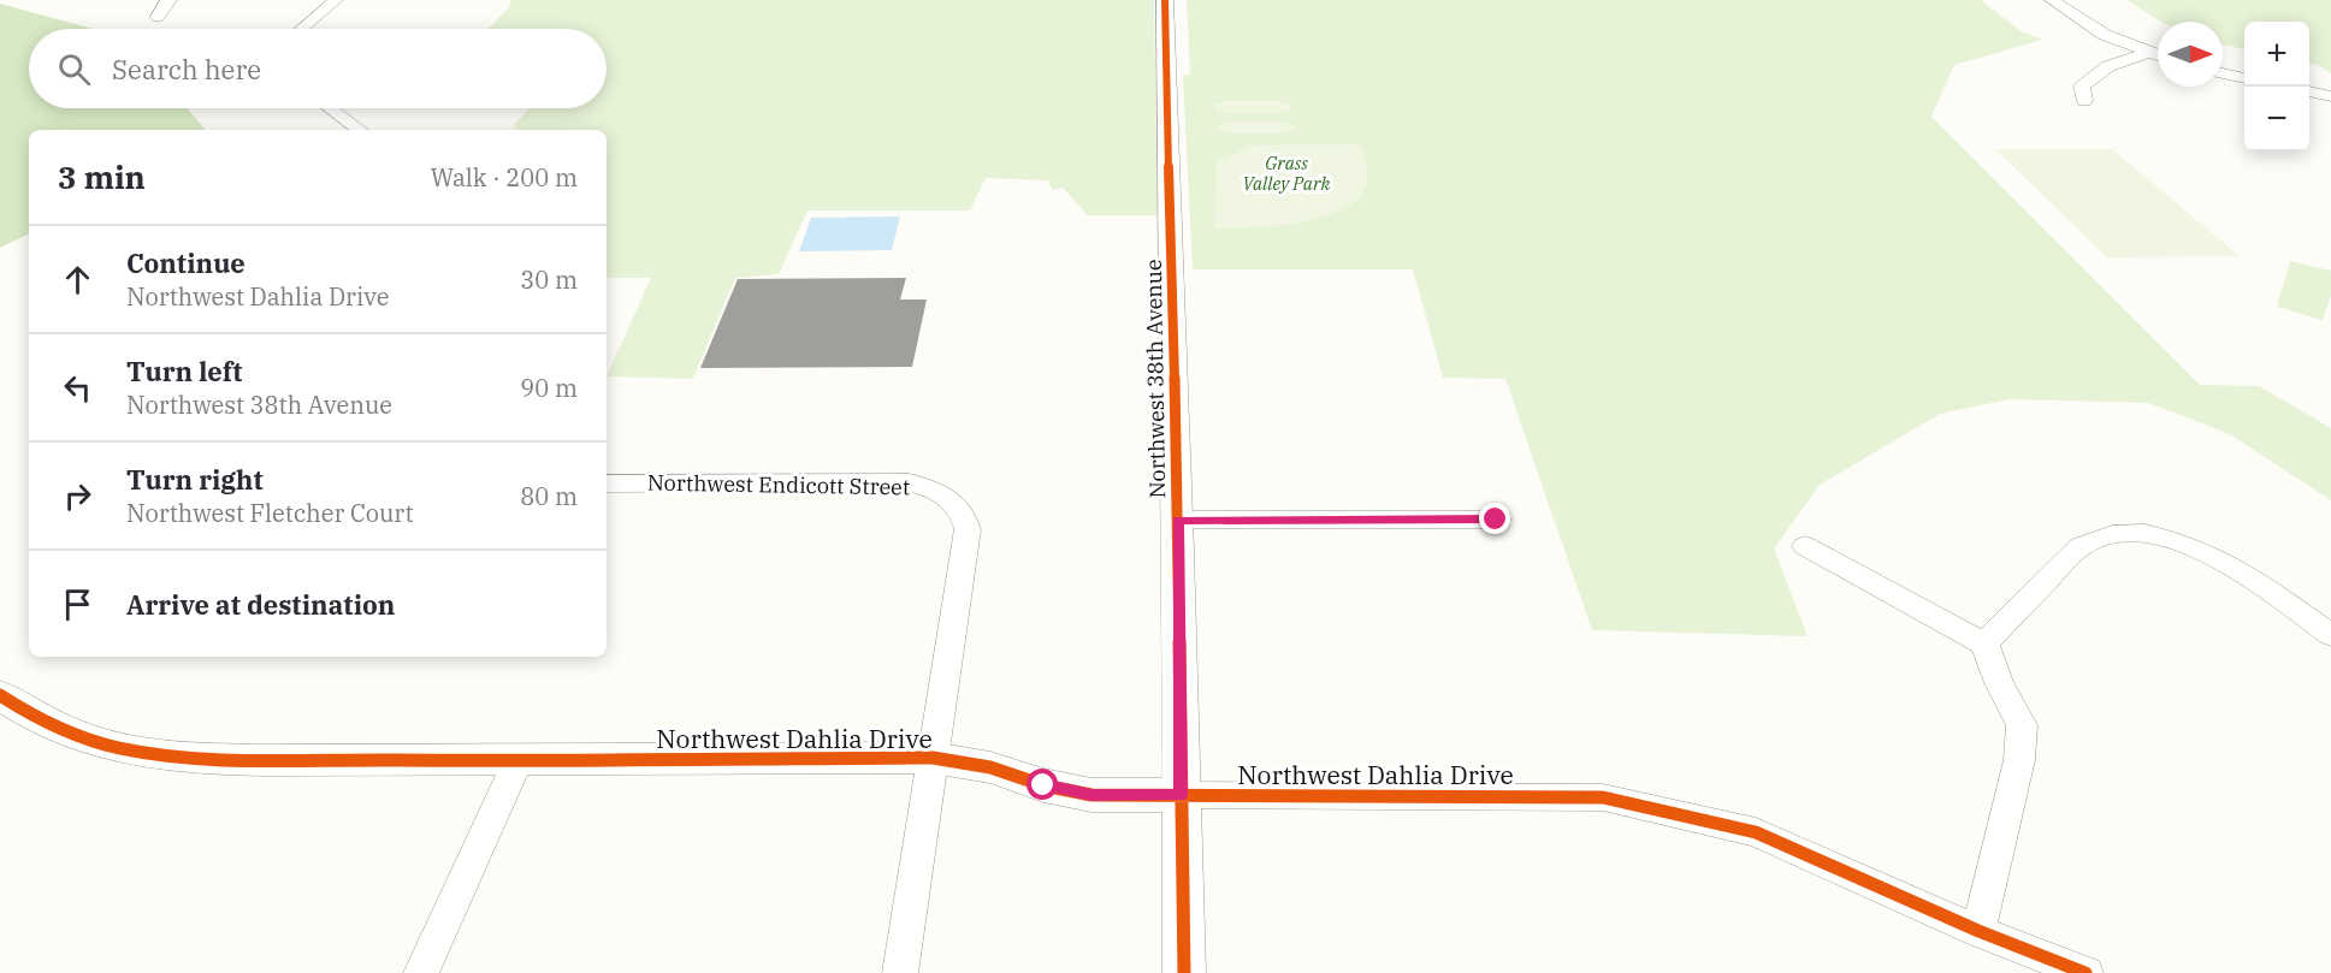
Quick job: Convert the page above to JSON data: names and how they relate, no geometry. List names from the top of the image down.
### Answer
{
  "streets": {
    "street": ["Northwest 38th Avenue", "Northwest Endicott Street", "Northwest Dahlia Drive"]
  },
  "crossings": [
    ["Northwest 38th Avenue", "Northwest Dahlia Drive"],
    ["Northwest Endicott Street", "Northwest Dahlia Drive"]
  ],
  "parks": ["Grass Valley Park"],
  "north": "right",
  "page": {
    "map_buttons": ["+", "−"],
    "search": "Search here",
    "heading": ["3 min", "Walk · 200 m"],
    "list": [
      ["Continue", "Northwest Dahlia Drive", "30 m"],
      ["Turn left", "Northwest 38th Avenue", "90 m"],
      ["Turn right", "Northwest Fletcher Court", "80 m"],
      "Arrive at destination"
    ]
  }
}
